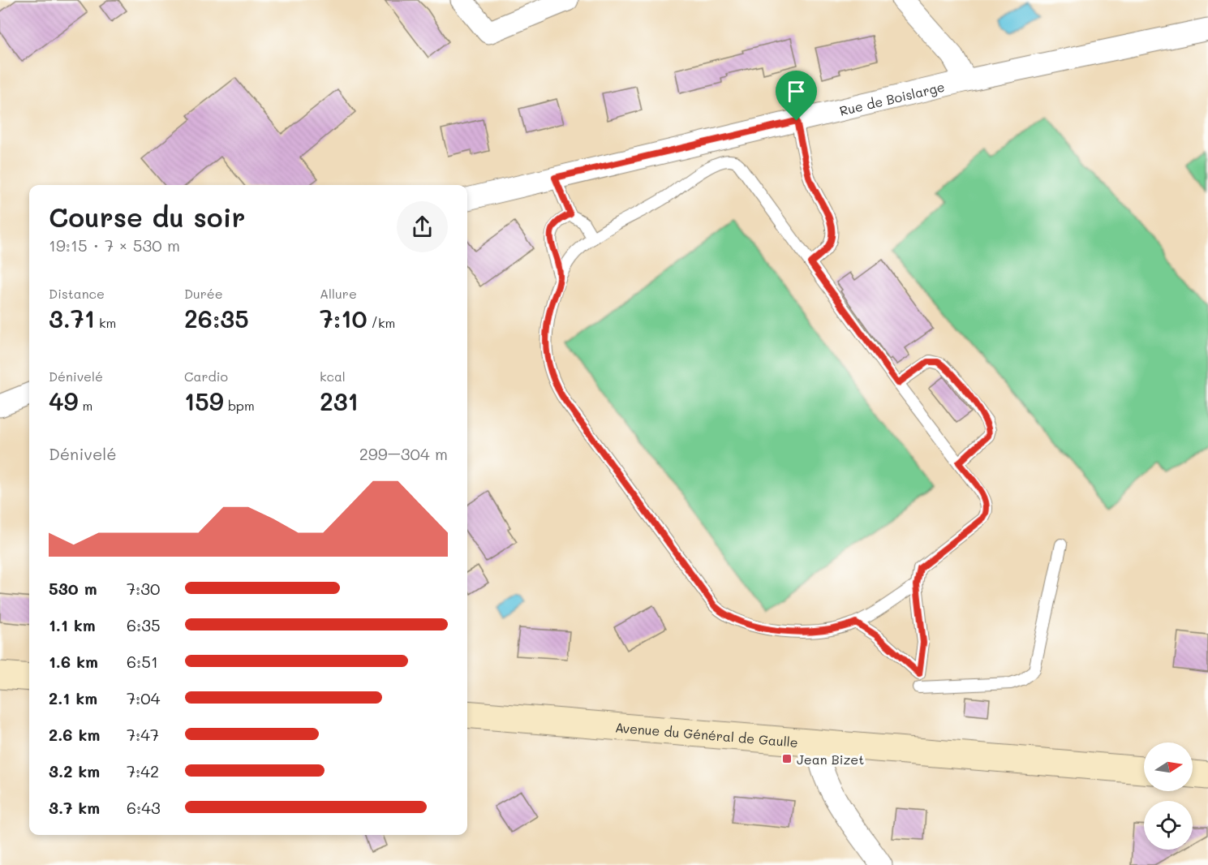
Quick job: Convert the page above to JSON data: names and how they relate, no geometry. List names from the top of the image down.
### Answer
{
  "streets": {
    "main road": ["Avenue du Général de Gaulle"],
    "street": ["Rue de Boislarge"]
  },
  "places": {
    "transit": ["Jean Bizet"]
  },
  "north": "right",
  "page": {
    "heading": ["Course du soir", "19:15 · 7 × 530 m"],
    "stats": [
      ["Distance", "3.71 km"],
      ["Durée", "26:35"],
      ["Allure", "7:10 /km"],
      ["Dénivelé", "49 m"],
      ["Cardio", "159 bpm"],
      ["kcal", "231"]
    ],
    "chart": ["Dénivelé", "299–304 m"],
    "list": [
      {
        "name": "530 m",
        "note": "7:30"
      },
      {
        "name": "1.1 km",
        "note": "6:35"
      },
      {
        "name": "1.6 km",
        "note": "6:51"
      },
      {
        "name": "2.1 km",
        "note": "7:04"
      },
      {
        "name": "2.6 km",
        "note": "7:47"
      },
      {
        "name": "3.2 km",
        "note": "7:42"
      },
      {
        "name": "3.7 km",
        "note": "6:43"
      }
    ]
  }
}
